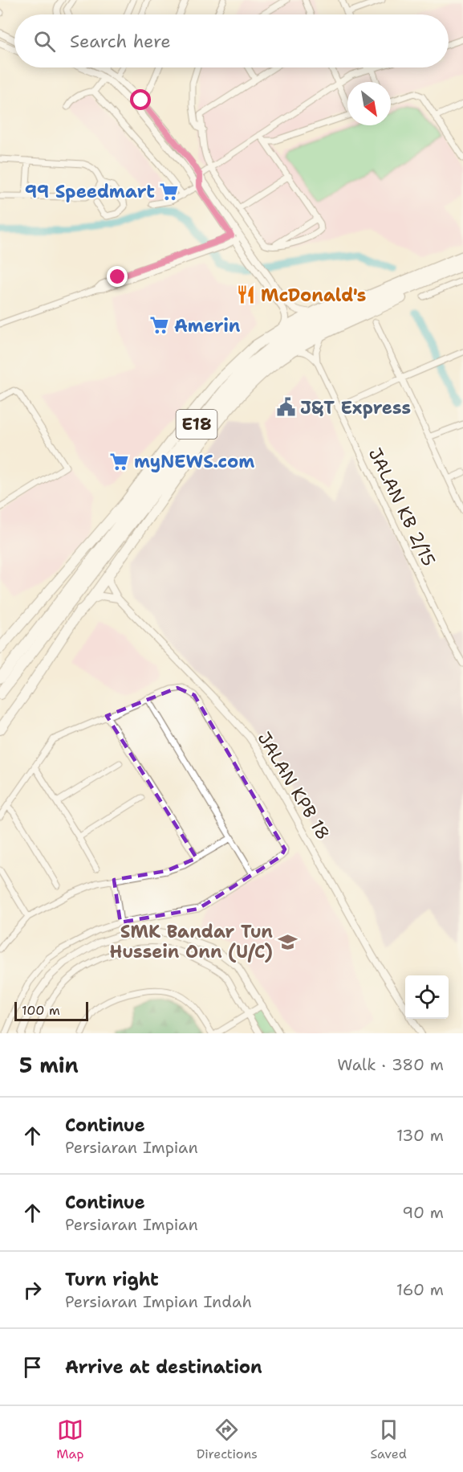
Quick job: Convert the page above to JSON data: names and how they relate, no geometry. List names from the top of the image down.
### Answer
{
  "streets": {
    "highway": ["E18"],
    "street": ["JALAN KB 2/15", "JALAN KPB 18"]
  },
  "places": {
    "supermarket": ["99 Speedmart", "Amerin", "myNEWS.com"],
    "restaurant": ["McDonald's"],
    "public building": ["J&T Express"],
    "school or university": ["SMK Bandar Tun Hussein Onn (U/C)"]
  },
  "scale_bar": "100 m",
  "north": "bottom right",
  "page": {
    "search": "Search here",
    "scale": "100 m",
    "heading": ["5 min", "Walk · 380 m"],
    "list": [
      ["Continue", "Persiaran Impian", "130 m"],
      ["Continue", "Persiaran Impian", "90 m"],
      ["Turn right", "Persiaran Impian Indah", "160 m"],
      "Arrive at destination"
    ],
    "nav": ["Map", "Directions", "Saved"]
  }
}
